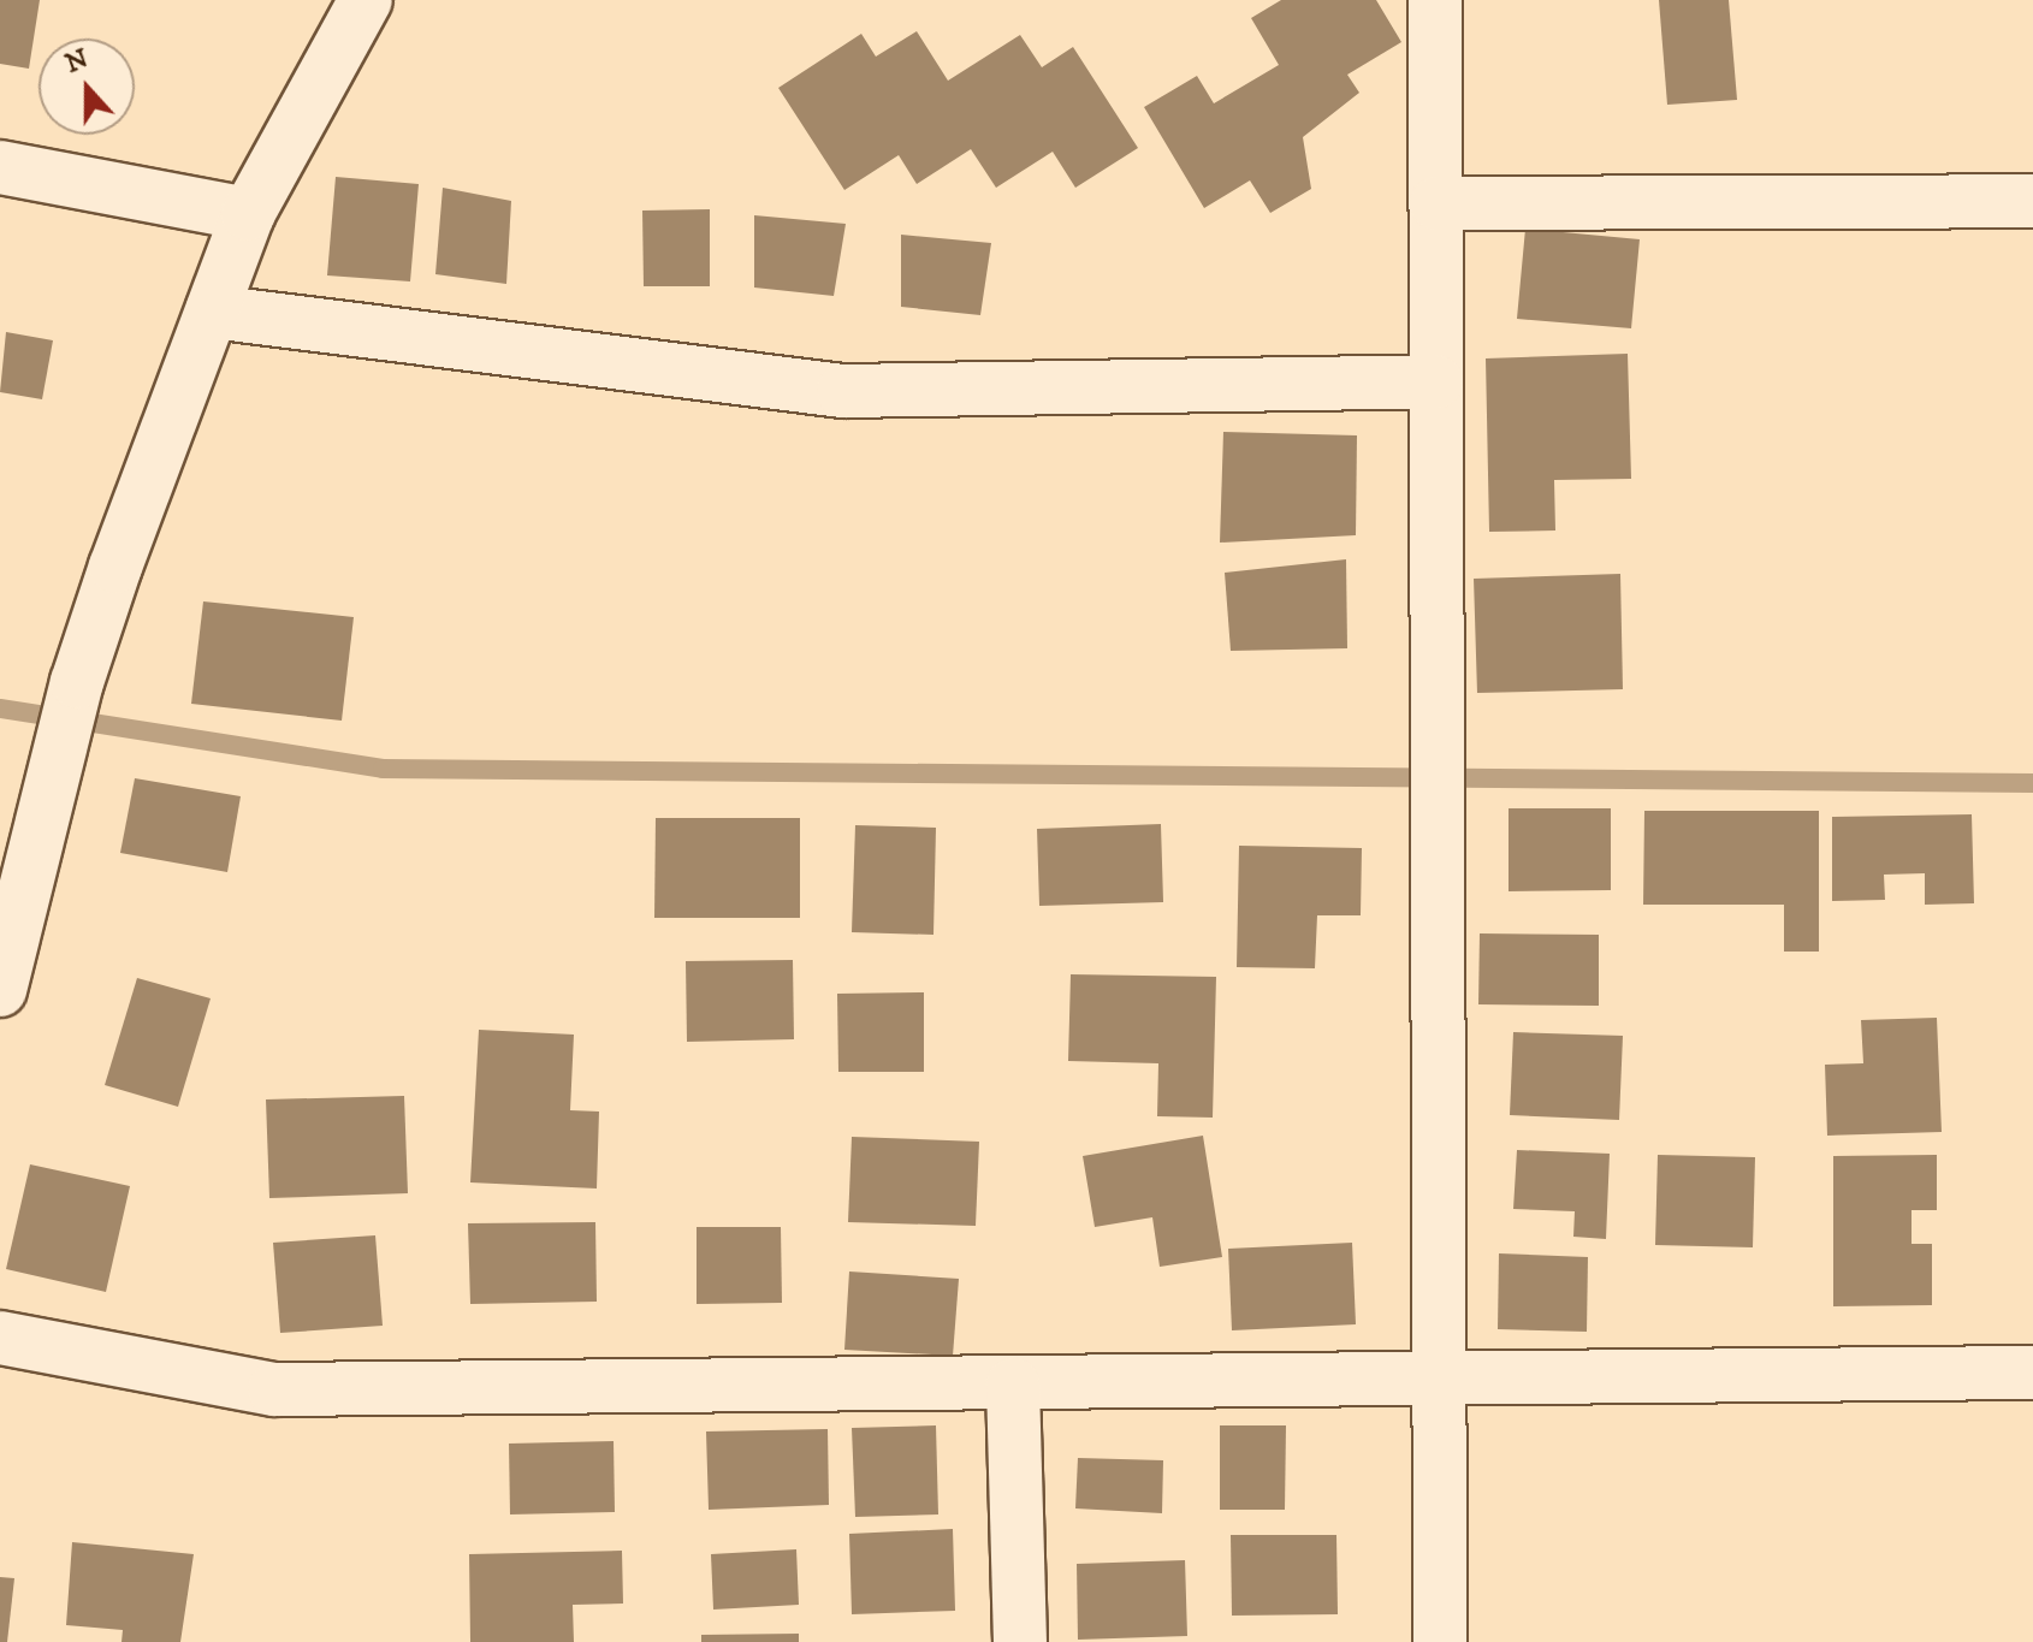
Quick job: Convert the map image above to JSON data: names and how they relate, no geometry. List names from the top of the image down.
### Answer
{
  "north": "top"
}
